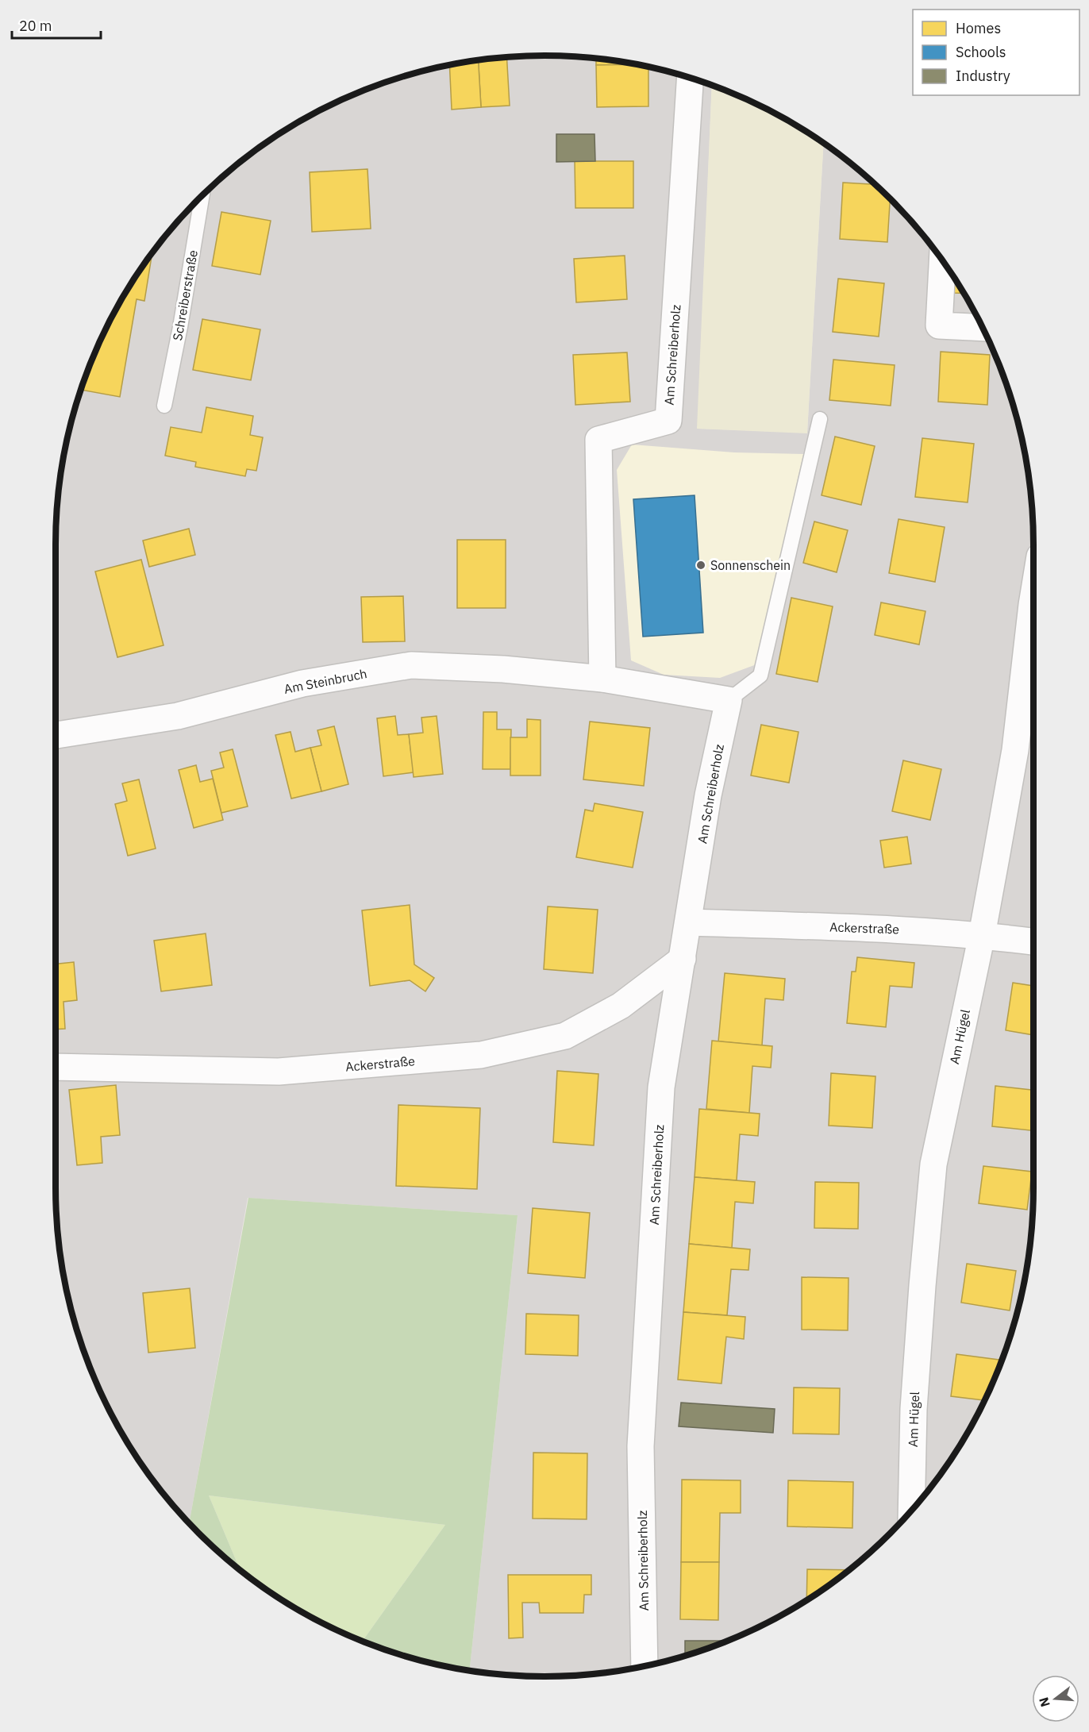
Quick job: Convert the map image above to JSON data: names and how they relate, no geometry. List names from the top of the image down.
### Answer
{
  "streets": {
    "street": [
      "Am Schreiberholz",
      "Am Steinbruch",
      "Ackerstraße",
      "Am Hügel"
    ],
    "lane": ["Schreiberstraße"]
  },
  "crossings": [
    ["Am Schreiberholz", "Am Steinbruch"],
    ["Am Schreiberholz", "Ackerstraße"],
    ["Ackerstraße", "Am Hügel"]
  ],
  "places": ["Sonnenschein"],
  "legend": ["Homes", "Schools", "Industry"],
  "scale_bar": "20 m",
  "north": "left"
}
